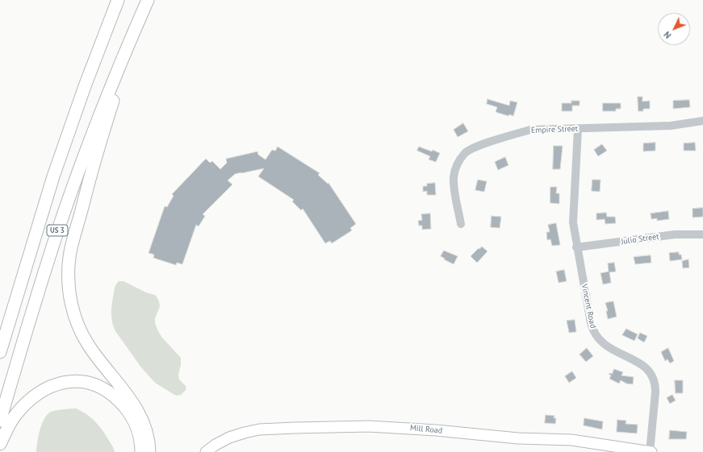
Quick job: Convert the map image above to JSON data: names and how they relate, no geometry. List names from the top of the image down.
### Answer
{
  "streets": {
    "highway": ["US 3"],
    "main road": ["Mill Road"],
    "street": ["Empire Street", "Julio Street", "Vincent Road"]
  },
  "crossings": [
    ["Empire Street", "Vincent Road"],
    ["Julio Street", "Vincent Road"],
    ["Vincent Road", "Mill Road"]
  ],
  "north": "bottom left"
}
